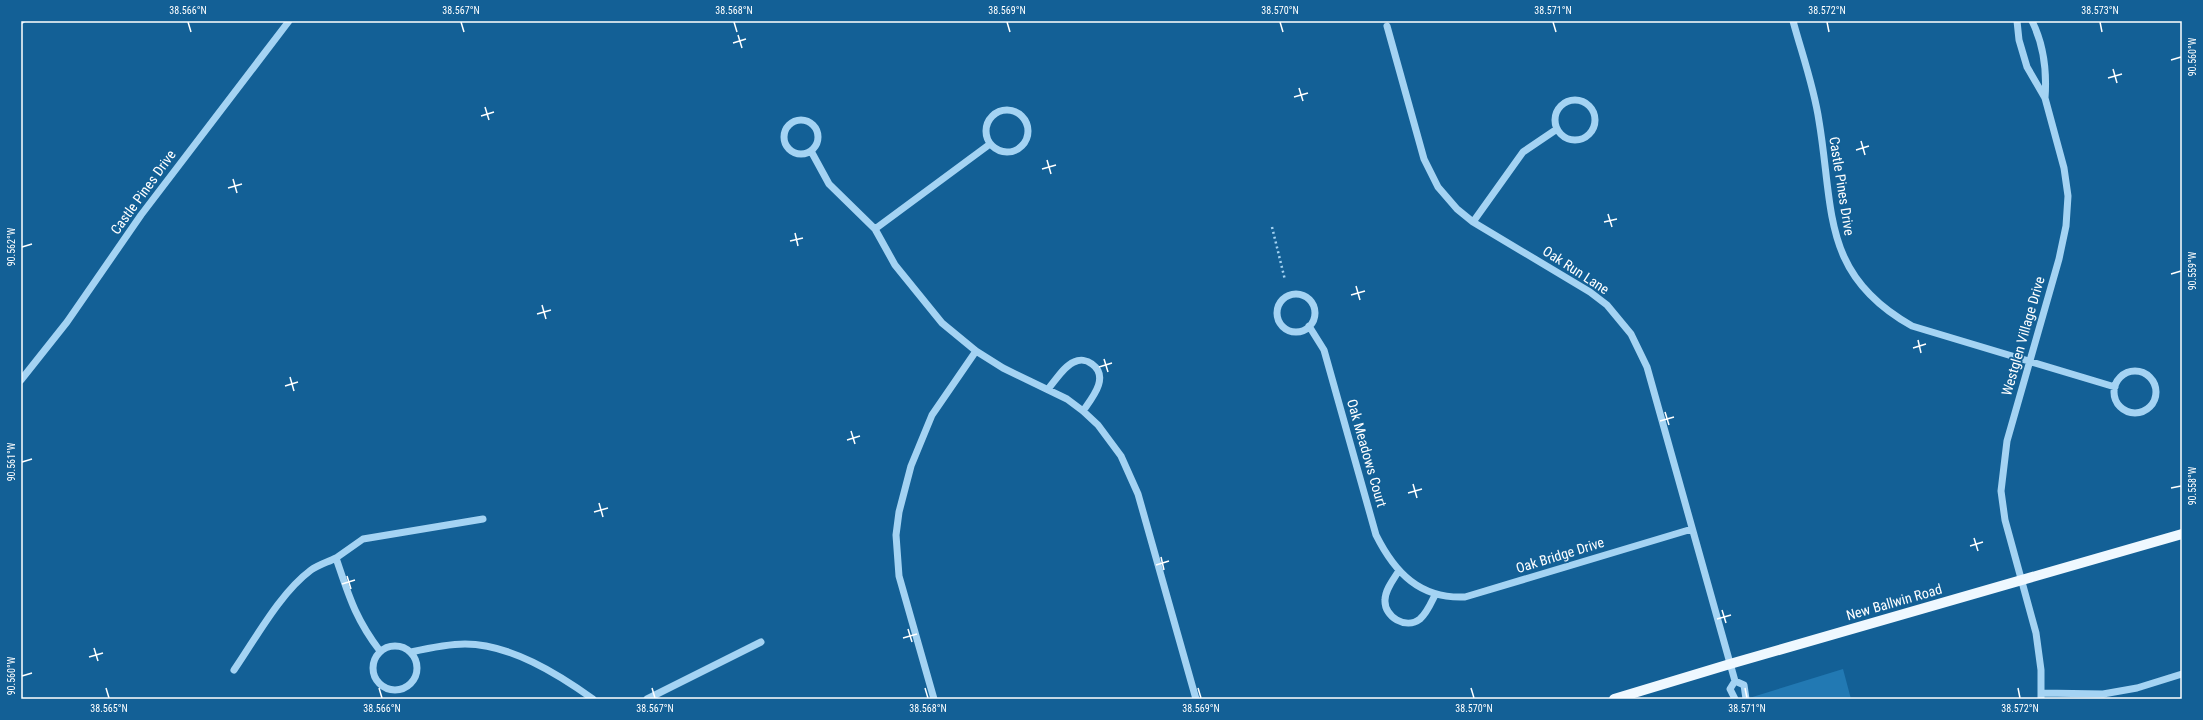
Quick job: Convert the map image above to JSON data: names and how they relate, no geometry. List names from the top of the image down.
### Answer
{
  "streets": {
    "main road": ["New Ballwin Road"],
    "street": [
      "Castle Pines Drive",
      "Oak Run Lane",
      "Westglen Village Drive",
      "Oak Meadows Court",
      "Oak Bridge Drive"
    ]
  },
  "crossings": [
    ["Castle Pines Drive", "Westglen Village Drive"],
    ["Oak Run Lane", "Oak Bridge Drive"],
    ["Oak Run Lane", "New Ballwin Road"],
    ["Westglen Village Drive", "New Ballwin Road"],
    ["Oak Meadows Court", "Oak Bridge Drive"]
  ],
  "coordinates": [
    "38.566°N",
    "38.567°N",
    "38.568°N",
    "38.569°N",
    "38.570°N",
    "38.571°N",
    "38.572°N",
    "38.573°N",
    "90.560°W",
    "90.562°W",
    "90.559°W",
    "90.561°W",
    "90.558°W",
    "38.565°N"
  ]
}
